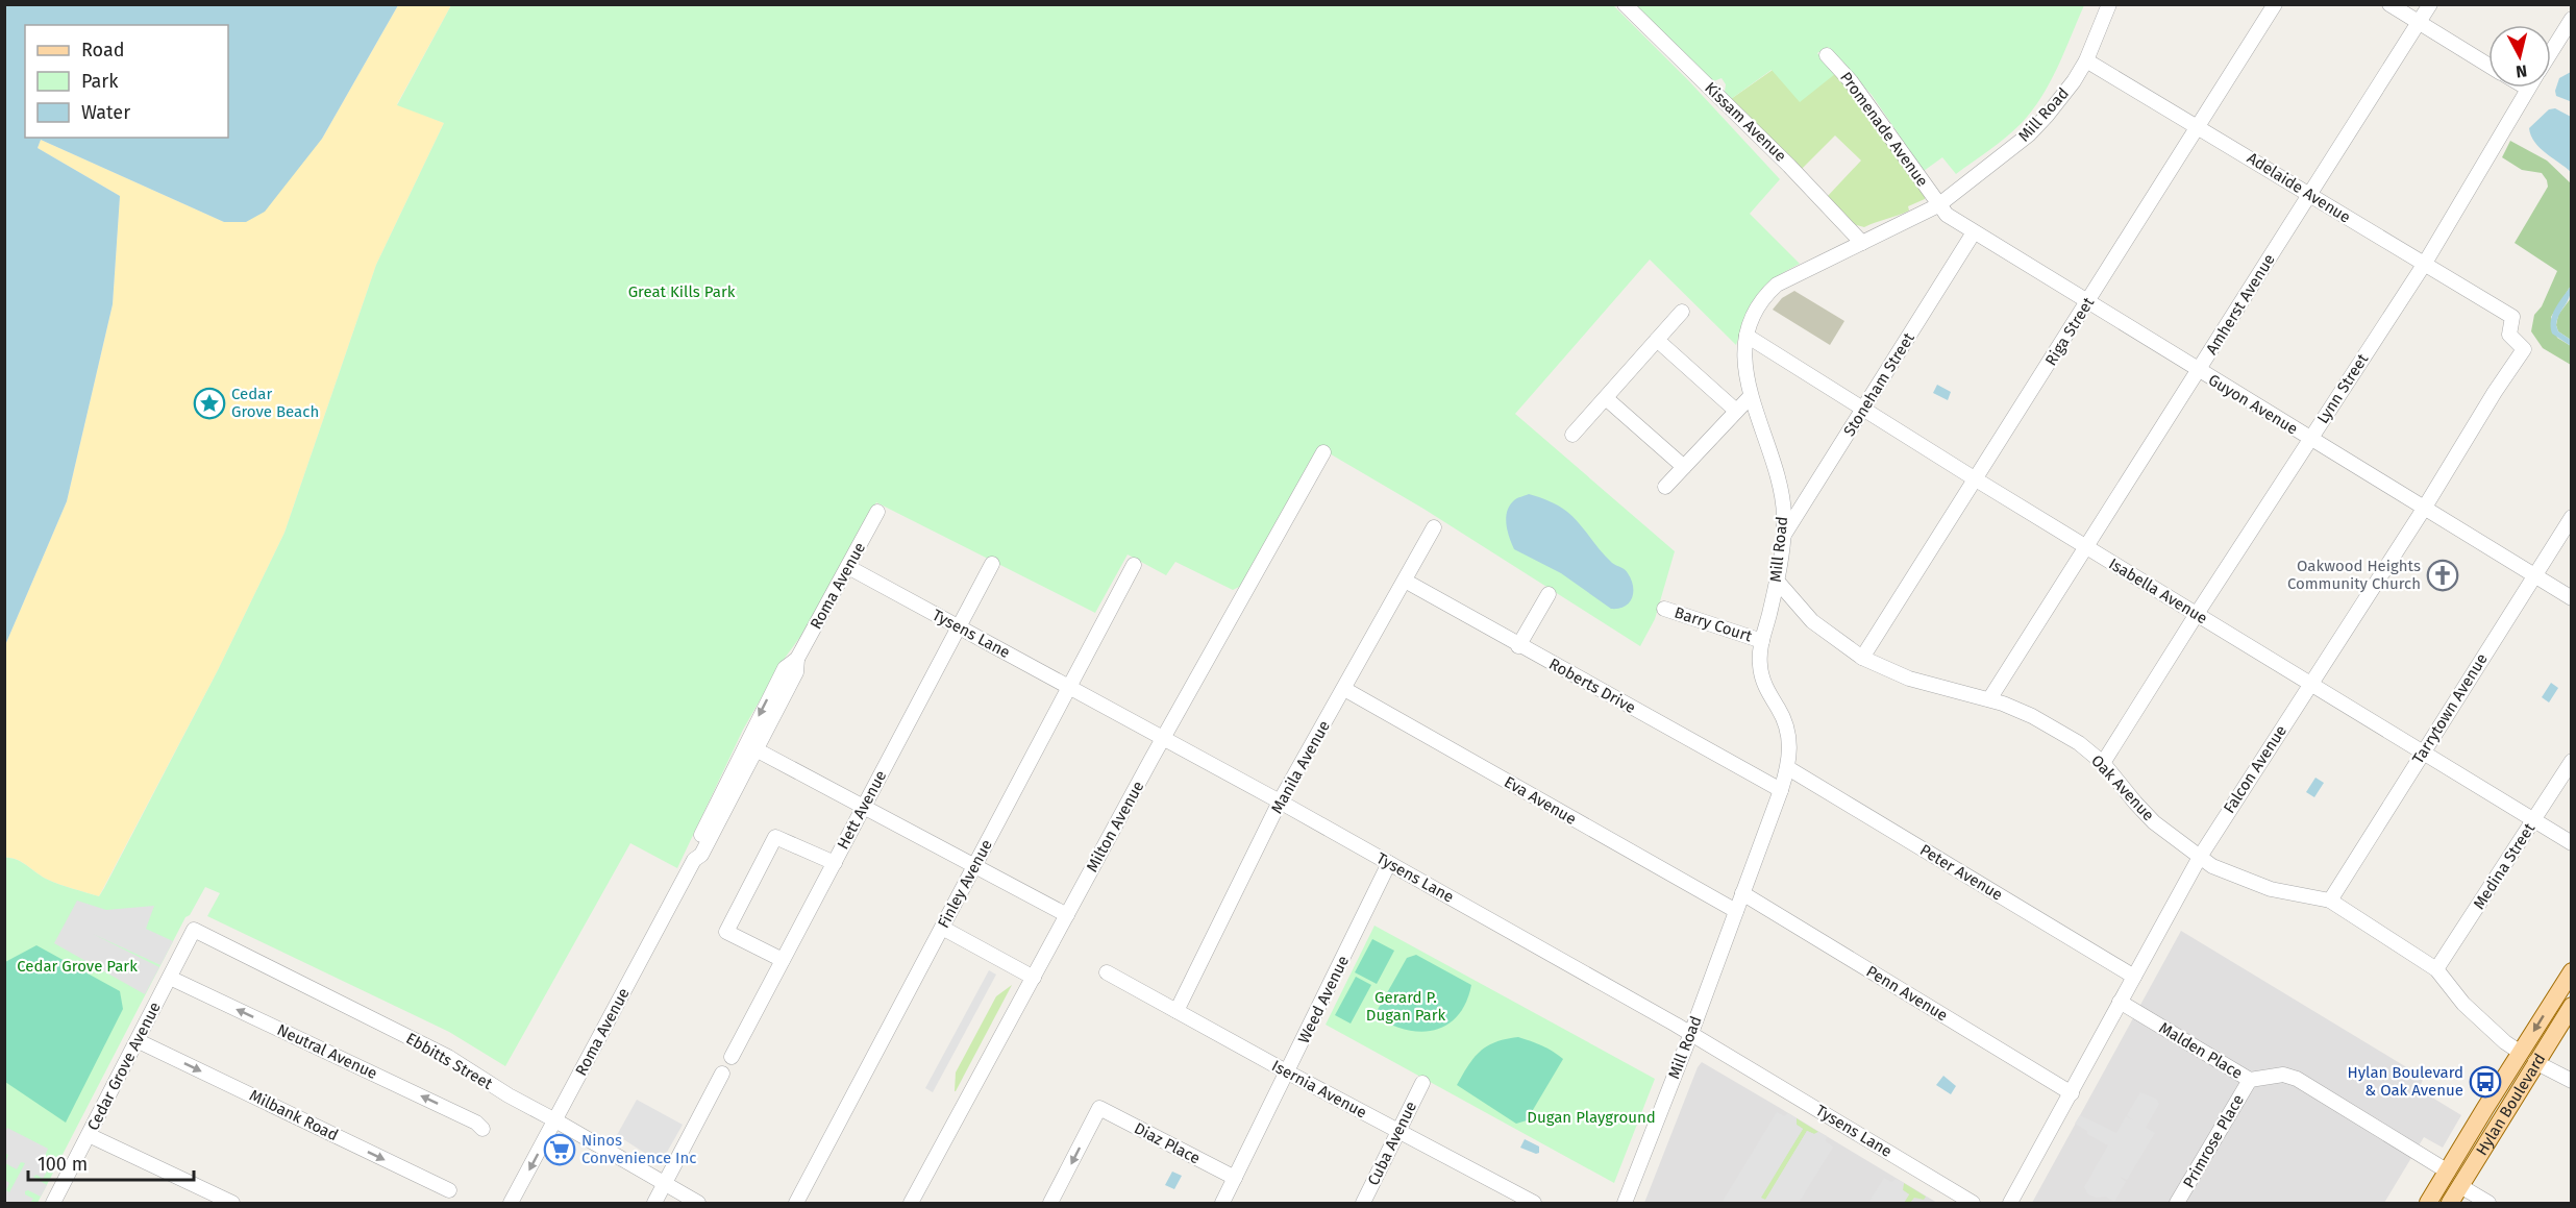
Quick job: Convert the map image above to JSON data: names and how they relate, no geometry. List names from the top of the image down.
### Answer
{
  "streets": {
    "main road": ["Hylan Boulevard"],
    "street": [
      "Mill Road",
      "Kissam Avenue",
      "Promenade Avenue",
      "Adelaide Avenue",
      "Amherst Avenue",
      "Riga Street",
      "Stoneham Street",
      "Lynn Street",
      "Guyon Avenue",
      "Roma Avenue",
      "Isabella Avenue",
      "Barry Court",
      "Tysens Lane",
      "Roberts Drive",
      "Tarrytown Avenue",
      "Manila Avenue",
      "Falcon Avenue",
      "Oak Avenue",
      "Eva Avenue",
      "Hett Avenue",
      "Milton Avenue",
      "Medina Street",
      "Peter Avenue",
      "Finley Avenue",
      "Penn Avenue",
      "Weed Avenue",
      "Malden Place",
      "Neutral Avenue",
      "Ebbitts Street",
      "Cedar Grove Avenue",
      "Isernia Avenue",
      "Milbank Road",
      "Primrose Place",
      "Diaz Place",
      "Cuba Avenue"
    ]
  },
  "crossings": [
    ["Mill Road", "Kissam Avenue"],
    ["Mill Road", "Promenade Avenue"],
    ["Mill Road", "Adelaide Avenue"],
    ["Mill Road", "Stoneham Street"],
    ["Mill Road", "Guyon Avenue"],
    ["Mill Road", "Isabella Avenue"],
    ["Mill Road", "Barry Court"],
    ["Mill Road", "Tysens Lane"],
    ["Mill Road", "Roberts Drive"],
    ["Mill Road", "Oak Avenue"],
    ["Mill Road", "Eva Avenue"],
    ["Mill Road", "Peter Avenue"],
    ["Mill Road", "Penn Avenue"],
    ["Promenade Avenue", "Guyon Avenue"],
    ["Adelaide Avenue", "Amherst Avenue"],
    ["Adelaide Avenue", "Riga Street"],
    ["Adelaide Avenue", "Lynn Street"],
    ["Adelaide Avenue", "Falcon Avenue"],
    ["Amherst Avenue", "Guyon Avenue"],
    ["Amherst Avenue", "Isabella Avenue"],
    ["Amherst Avenue", "Oak Avenue"],
    ["Riga Street", "Guyon Avenue"],
    ["Riga Street", "Isabella Avenue"],
    ["Riga Street", "Oak Avenue"],
    ["Stoneham Street", "Guyon Avenue"],
    ["Stoneham Street", "Isabella Avenue"],
    ["Lynn Street", "Guyon Avenue"],
    ["Lynn Street", "Isabella Avenue"],
    ["Lynn Street", "Oak Avenue"],
    ["Guyon Avenue", "Tarrytown Avenue"],
    ["Guyon Avenue", "Falcon Avenue"],
    ["Roma Avenue", "Tysens Lane"],
    ["Roma Avenue", "Ebbitts Street"],
    ["Isabella Avenue", "Tarrytown Avenue"],
    ["Isabella Avenue", "Falcon Avenue"],
    ["Isabella Avenue", "Medina Street"],
    ["Tysens Lane", "Manila Avenue"],
    ["Tysens Lane", "Hett Avenue"],
    ["Tysens Lane", "Milton Avenue"],
    ["Tysens Lane", "Finley Avenue"],
    ["Tysens Lane", "Weed Avenue"],
    ["Roberts Drive", "Manila Avenue"],
    ["Tarrytown Avenue", "Oak Avenue"],
    ["Manila Avenue", "Eva Avenue"],
    ["Manila Avenue", "Isernia Avenue"],
    ["Falcon Avenue", "Oak Avenue"],
    ["Falcon Avenue", "Peter Avenue"],
    ["Falcon Avenue", "Penn Avenue"],
    ["Falcon Avenue", "Malden Place"],
    ["Oak Avenue", "Medina Street"],
    ["Oak Avenue", "Hylan Boulevard"],
    ["Weed Avenue", "Isernia Avenue"],
    ["Weed Avenue", "Diaz Place"],
    ["Malden Place", "Hylan Boulevard"],
    ["Malden Place", "Primrose Place"],
    ["Neutral Avenue", "Cedar Grove Avenue"],
    ["Ebbitts Street", "Cedar Grove Avenue"],
    ["Cedar Grove Avenue", "Milbank Road"],
    ["Isernia Avenue", "Cuba Avenue"]
  ],
  "one_way": ["Neutral Avenue"],
  "parks": [
    "Great Kills Park",
    "Cedar Grove Park",
    "Gerard P. Dugan Park",
    "Dugan Playground"
  ],
  "places": {
    "place": ["Cedar Grove Beach"],
    "church": ["Oakwood Heights Community Church"],
    "bus stop": ["Hylan Boulevard & Oak Avenue"],
    "supermarket": ["Ninos Convenience Inc"]
  },
  "legend": ["Road", "Park", "Water"],
  "scale_bar": "100 m",
  "north": "bottom"
}
